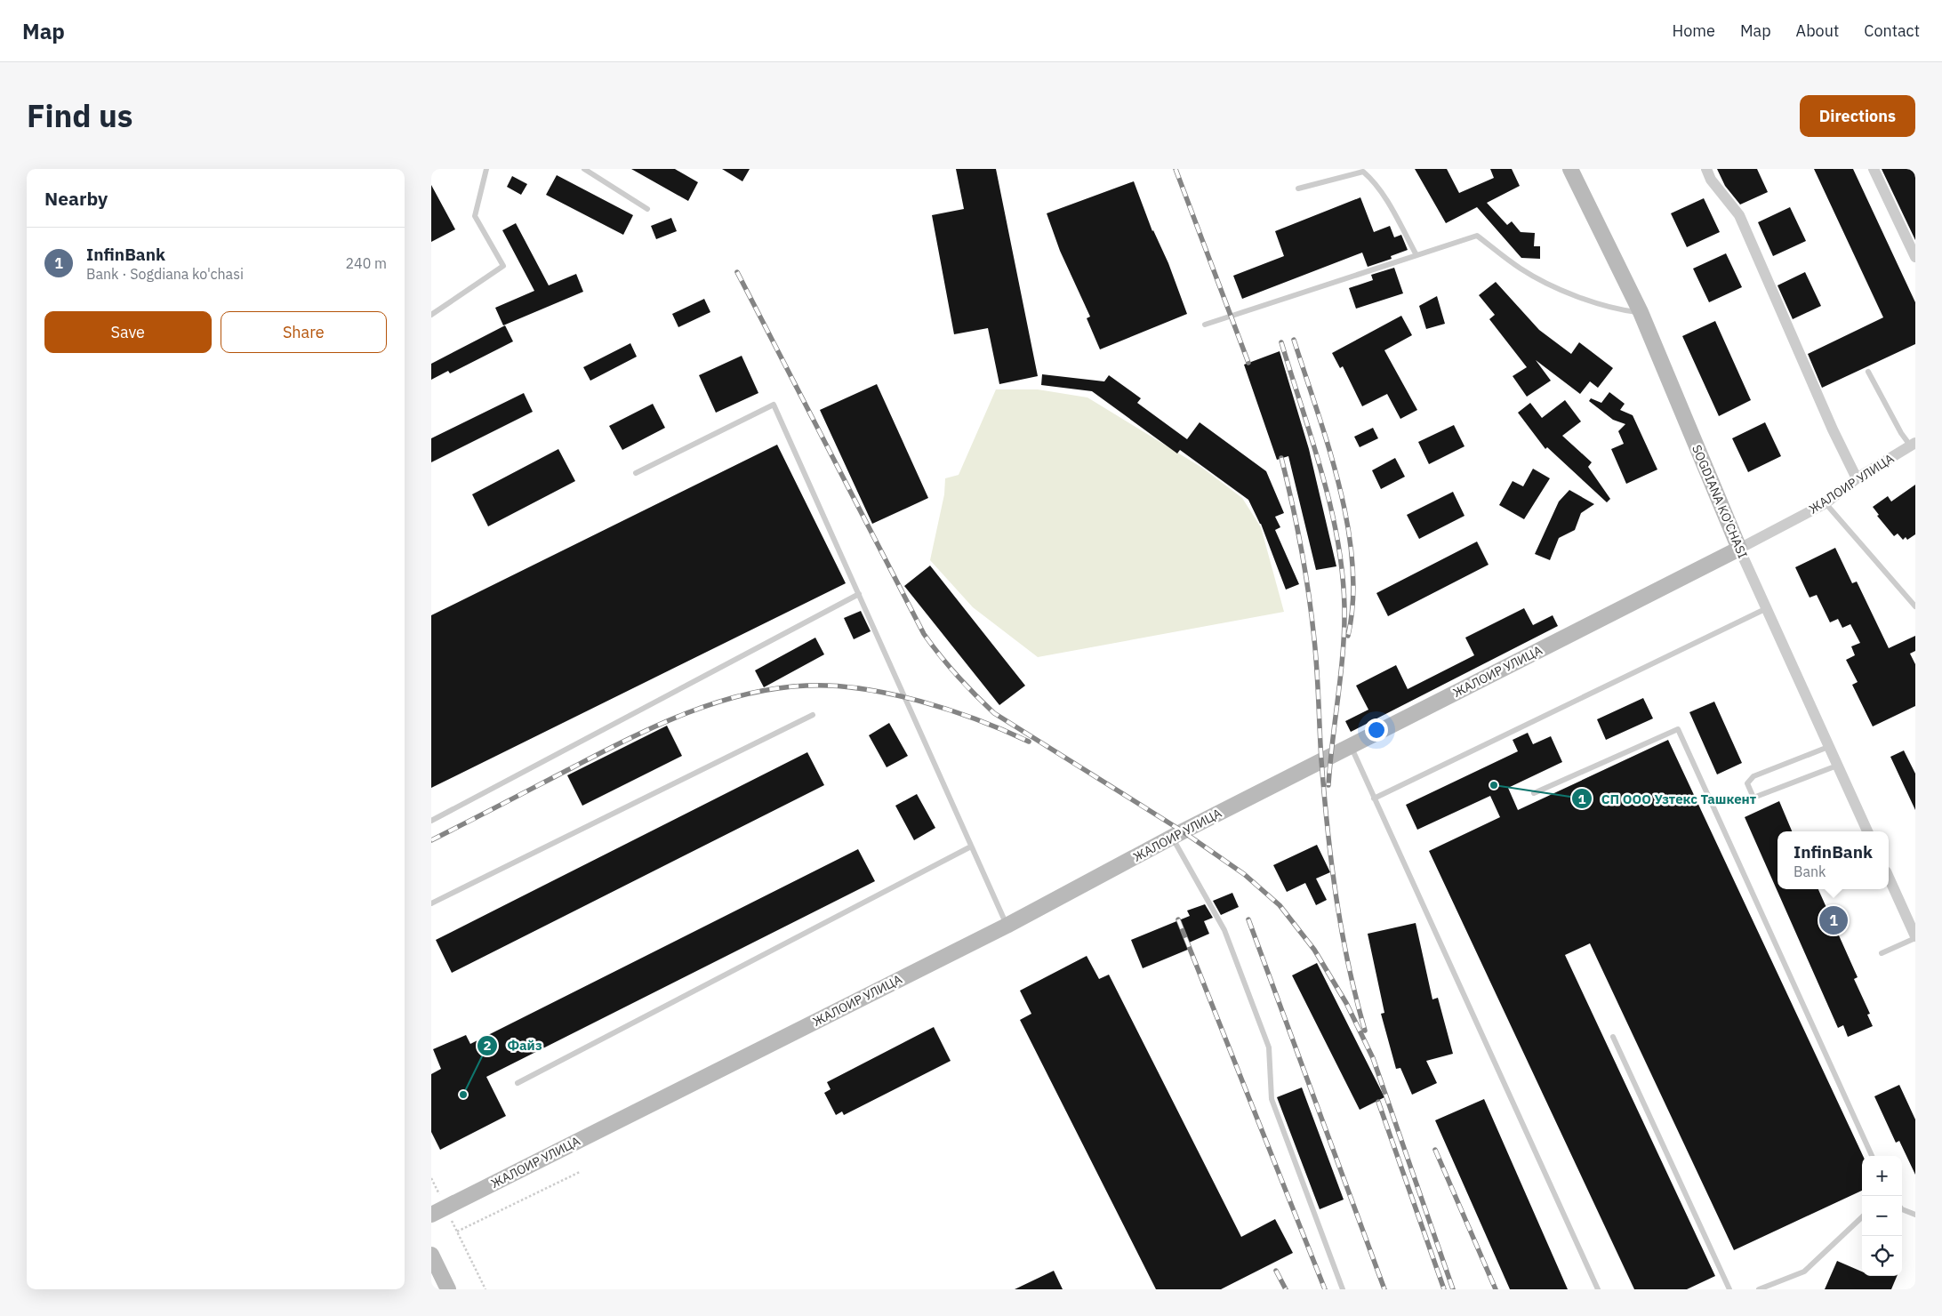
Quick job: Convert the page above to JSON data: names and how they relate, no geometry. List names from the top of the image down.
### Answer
{
  "streets": {
    "street": ["ЖАЛОИР УЛИЦА", "SOGDIANA KO'CHASI"]
  },
  "crossings": [
    ["ЖАЛОИР УЛИЦА", "SOGDIANA KO'CHASI"]
  ],
  "places": ["СП ООО Узтекс Ташкент", "Файз"],
  "page": {
    "header": "Map",
    "nav": [
      "Home",
      "Map",
      "About",
      "Contact"
    ],
    "title": "Find us",
    "buttons": [
      "Directions",
      ["Save", "Share"]
    ],
    "heading": "Nearby",
    "list": [
      {
        "mark": "1",
        "name": "InfinBank",
        "note": "Bank · Sogdiana ko'chasi",
        "value": "240 m"
      }
    ],
    "popup": ["InfinBank", "Bank"],
    "pins": "1",
    "map_buttons": ["+", "−"]
  }
}
